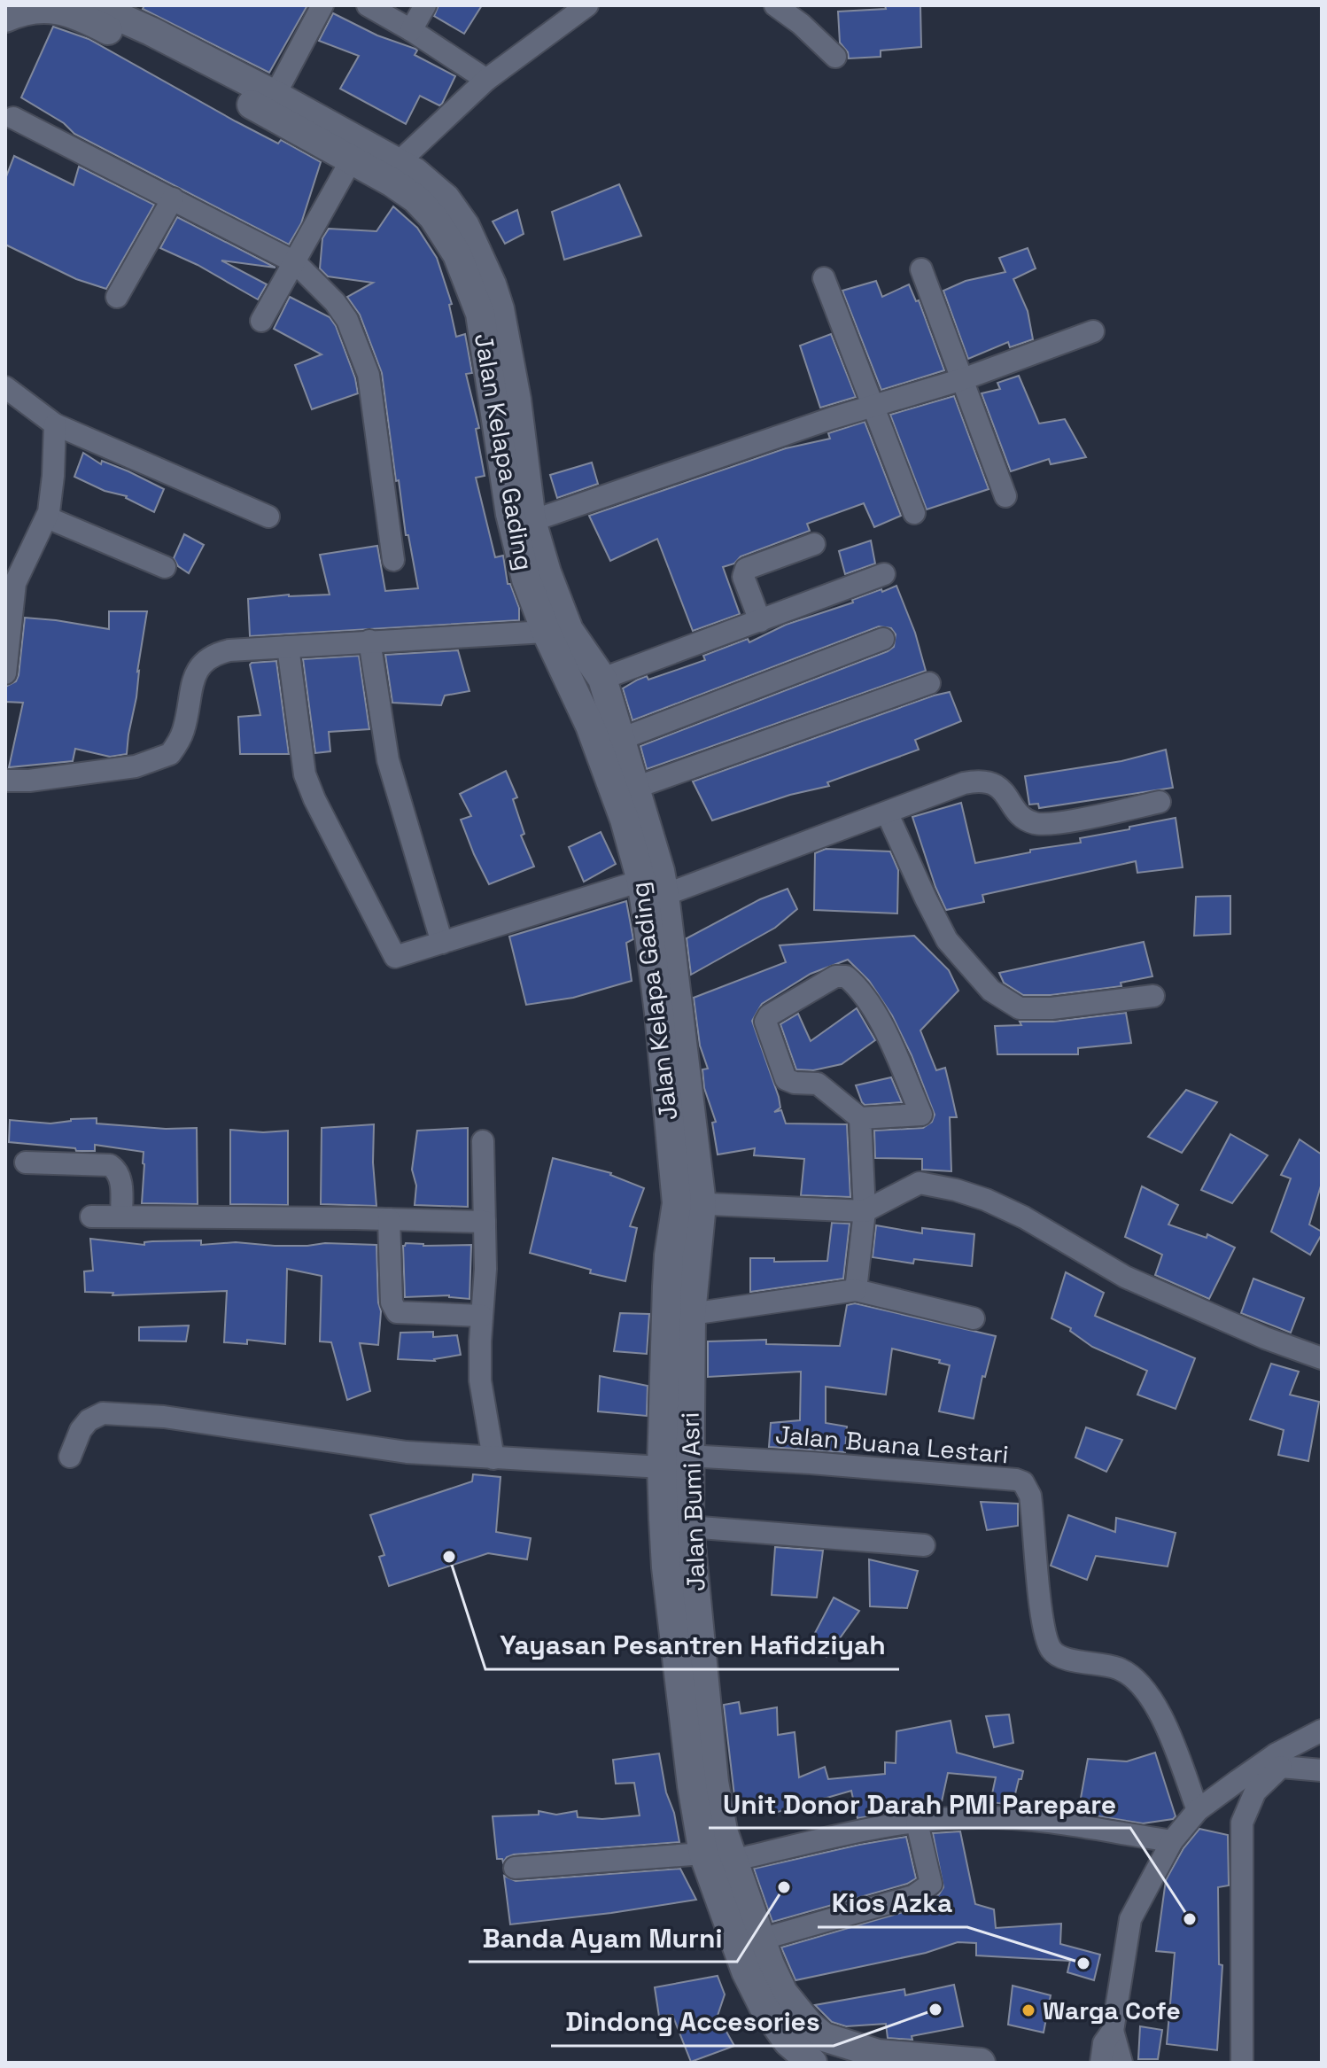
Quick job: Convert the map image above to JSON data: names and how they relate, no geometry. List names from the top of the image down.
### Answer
{
  "streets": {
    "street": ["Jalan Kelapa Gading", "Jalan Buana Lestari", "Jalan Bumi Asri"]
  },
  "crossings": [
    ["Jalan Kelapa Gading", "Jalan Bumi Asri"],
    ["Jalan Buana Lestari", "Jalan Bumi Asri"]
  ],
  "places": [
    "Yayasan Pesantren Hafidziyah",
    "Banda Ayam Murni",
    "Unit Donor Darah PMI Parepare",
    "Kios Azka",
    "Dindong Accesories",
    "Warga Cofe"
  ]
}
